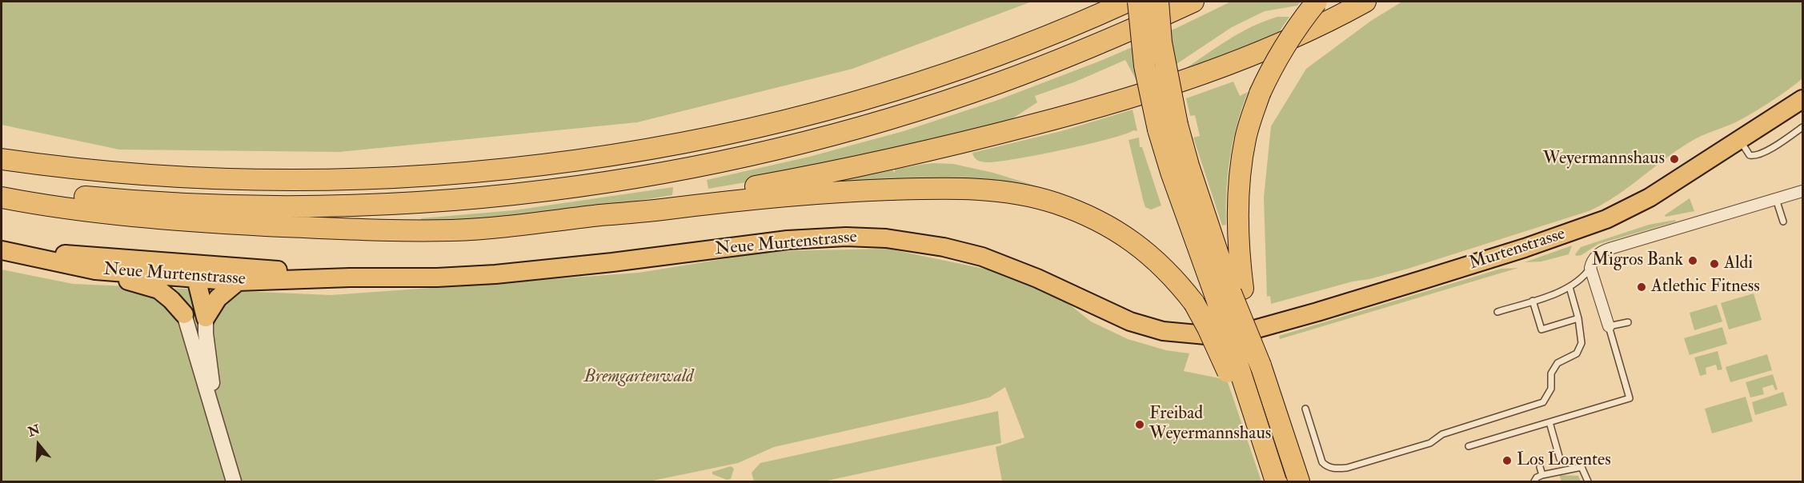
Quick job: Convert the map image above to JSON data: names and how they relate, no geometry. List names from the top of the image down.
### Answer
{
  "streets": {
    "main road": ["Neue Murtenstrasse", "Murtenstrasse"]
  },
  "crossings": [
    ["Neue Murtenstrasse", "Murtenstrasse"]
  ],
  "parks": ["Bremgartenwald"],
  "places": [
    "Weyermannshaus",
    "Migros Bank",
    "Aldi",
    "Atlethic Fitness",
    "Freibad Weyermannshaus",
    "Los Lorentes"
  ],
  "north": "top"
}
